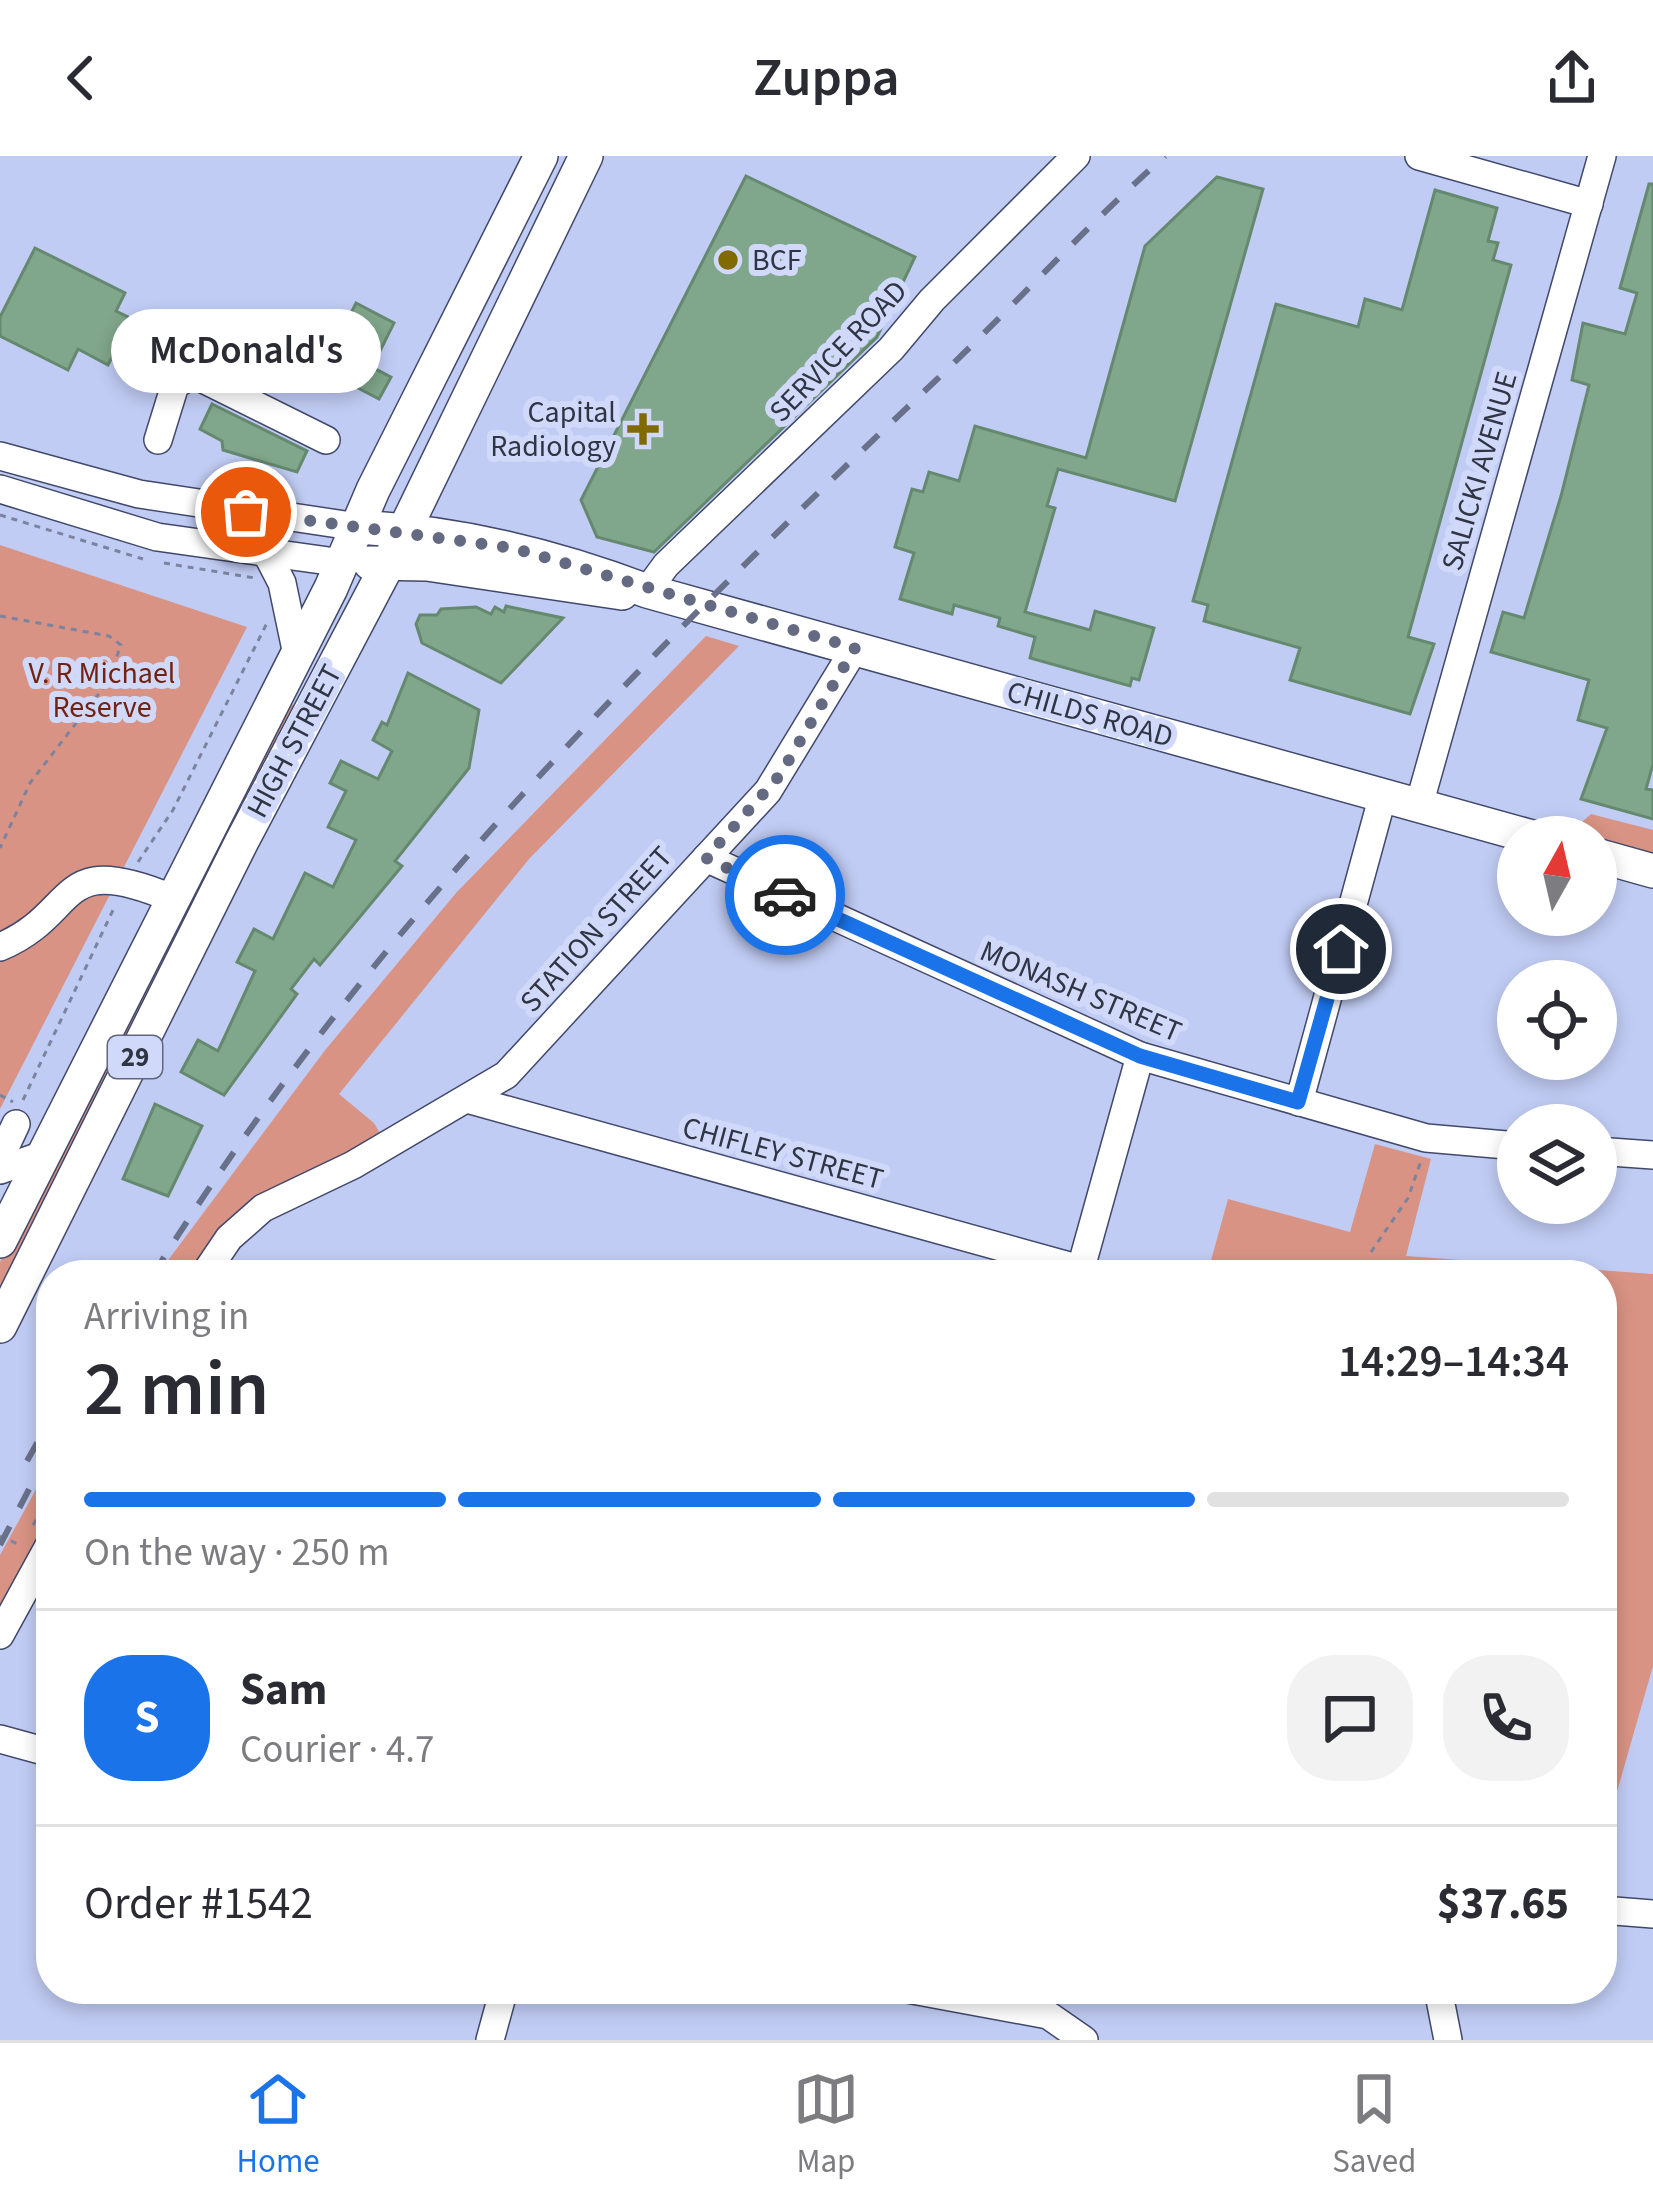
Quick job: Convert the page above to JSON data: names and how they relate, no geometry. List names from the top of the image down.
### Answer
{
  "streets": {
    "main road": ["CHILDS ROAD", "HIGH STREET", "29"],
    "street": [
      "SERVICE ROAD",
      "SALICKI AVENUE",
      "STATION STREET",
      "MONASH STREET",
      "CHIFLEY STREET"
    ]
  },
  "crossings": [
    ["SERVICE ROAD", "CHILDS ROAD"],
    ["SALICKI AVENUE", "CHILDS ROAD"],
    ["CHILDS ROAD", "HIGH STREET"],
    ["CHILDS ROAD", "STATION STREET"],
    ["STATION STREET", "MONASH STREET"],
    ["STATION STREET", "CHIFLEY STREET"]
  ],
  "parks": ["V. R Michael Reserve"],
  "places": {
    "other": ["BCF", "McDonald's"],
    "health": ["Capital Radiology"]
  },
  "north": "top",
  "page": {
    "header": "Zuppa",
    "bubble": "McDonald's",
    "heading": ["2 min", "Arriving in", "14:29–14:34"],
    "panel": [
      "Sam",
      "Courier · 4.7",
      "Order #1542",
      "$37.65"
    ],
    "bar": "On the way · 250 m",
    "round": "S",
    "tabs": ["Home", "Map", "Saved"]
  }
}
